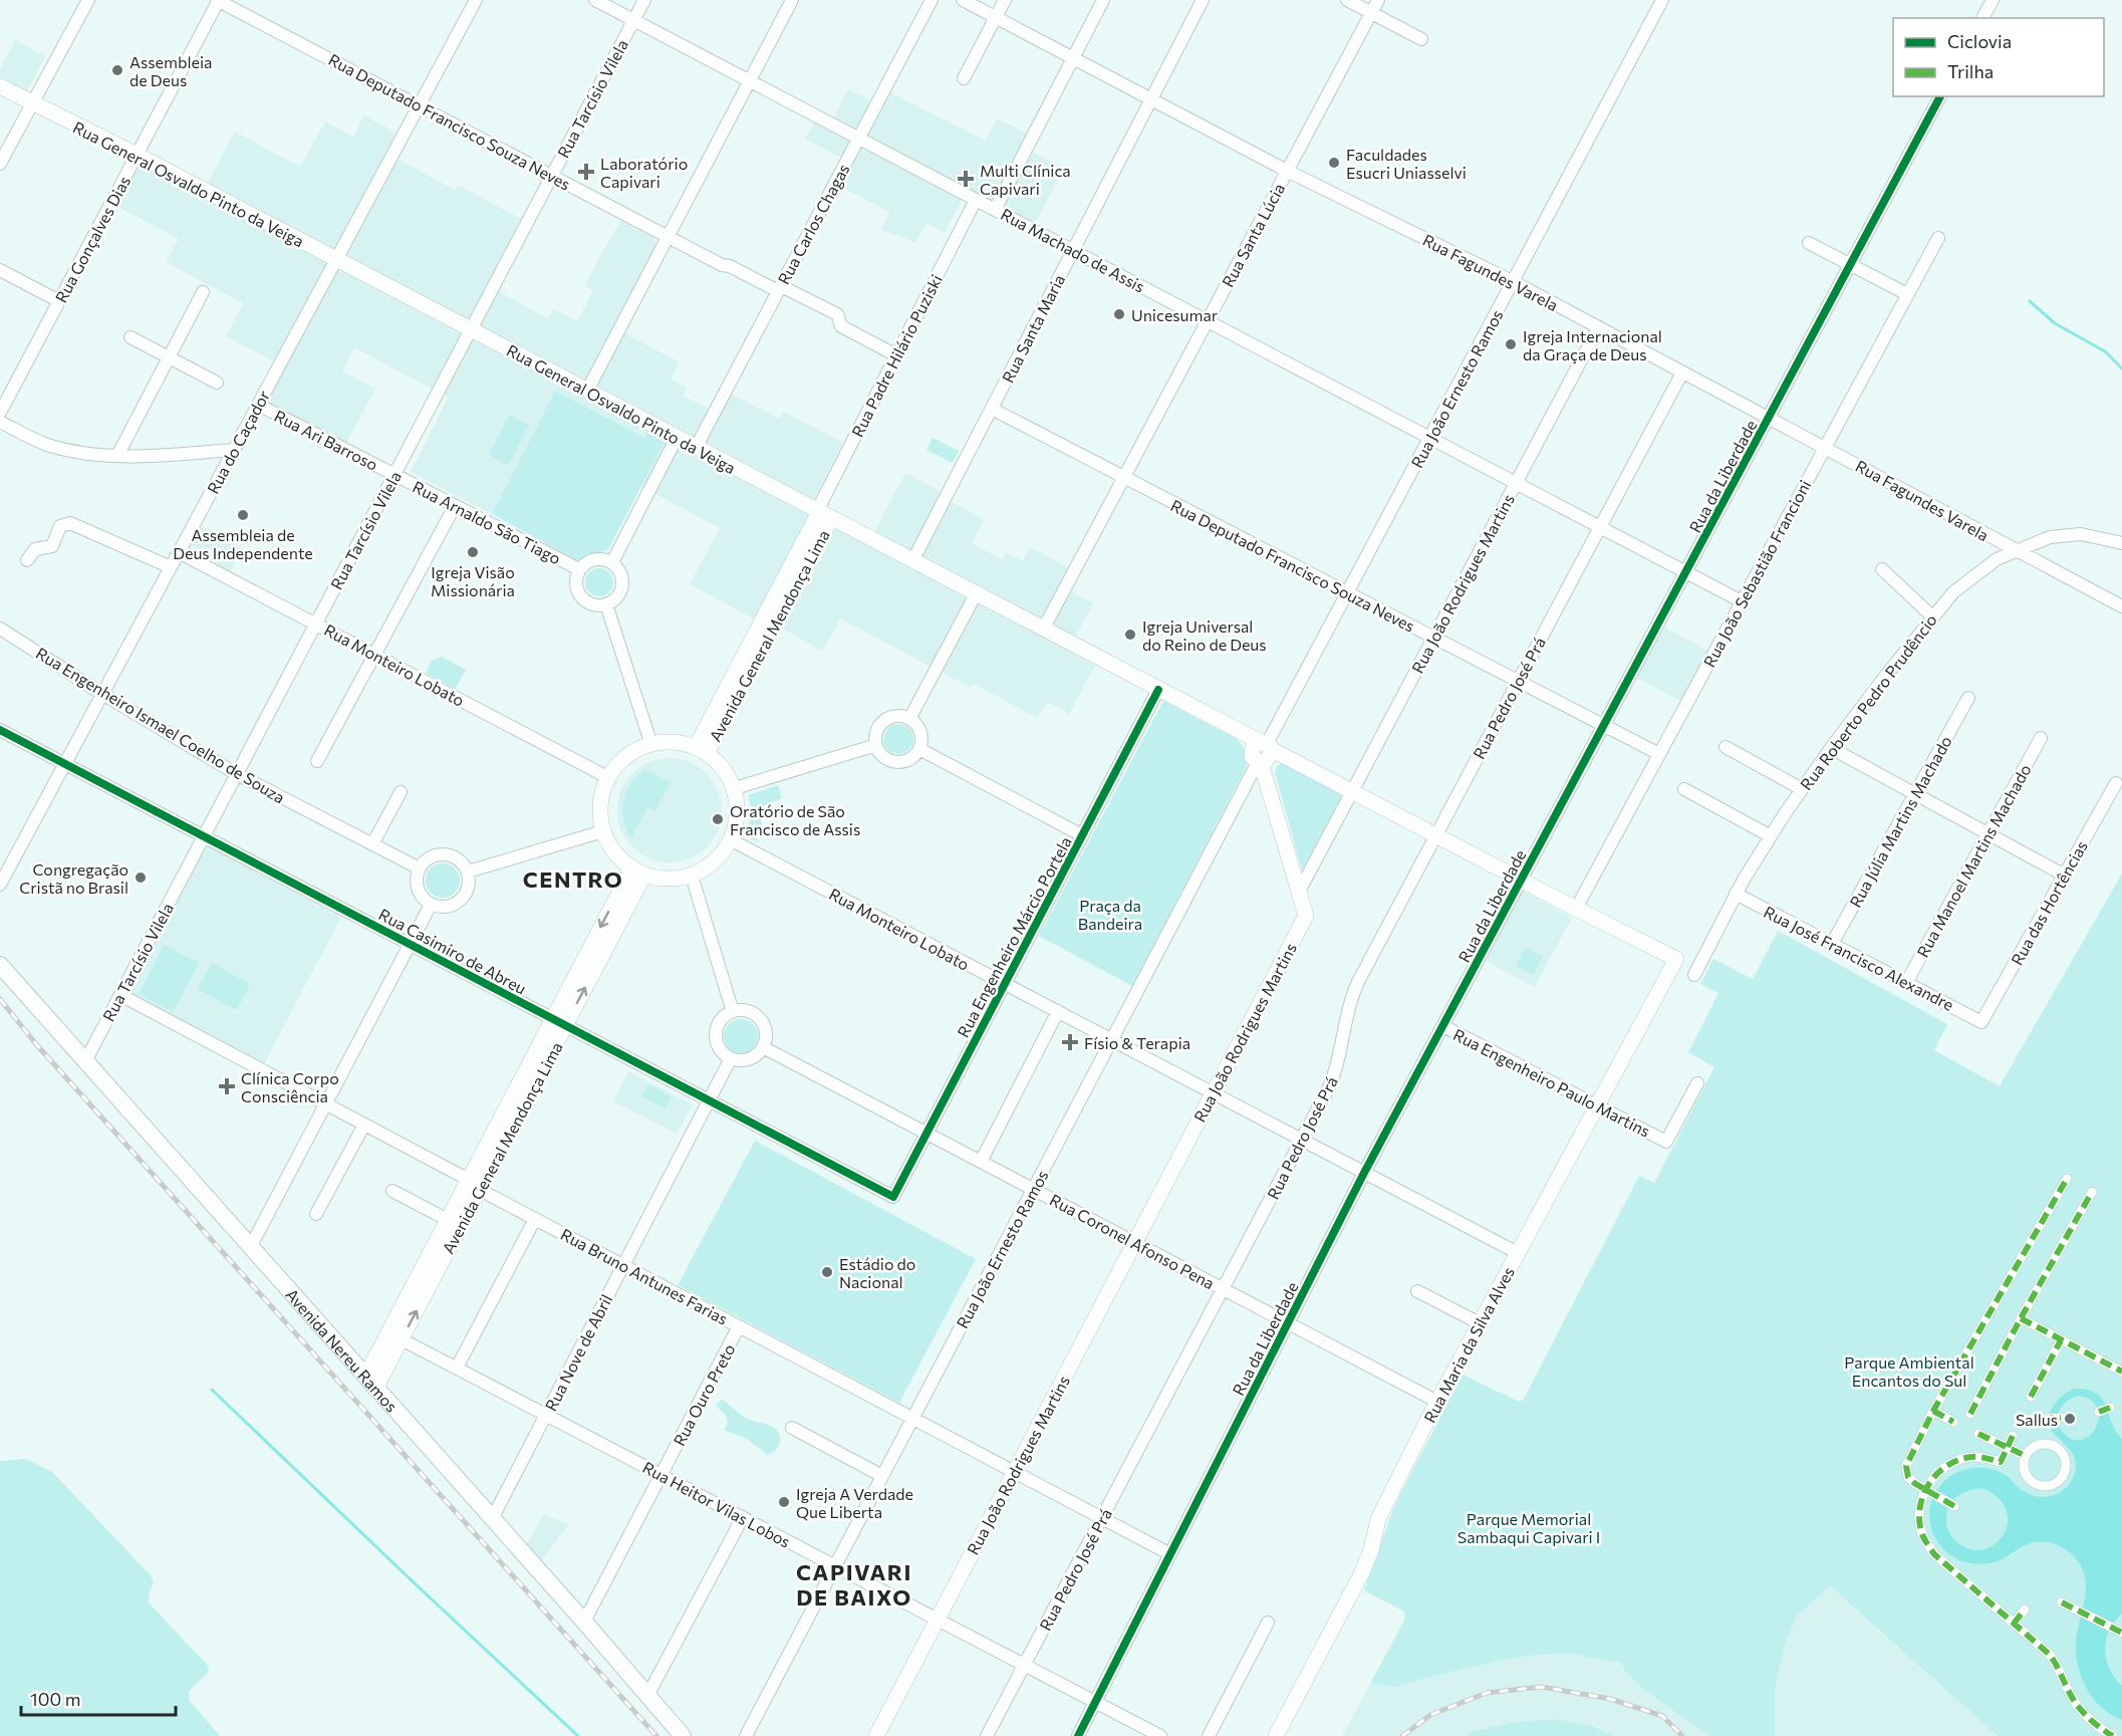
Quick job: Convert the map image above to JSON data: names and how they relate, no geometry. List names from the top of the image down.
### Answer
{
  "streets": {
    "main road": ["Avenida Nereu Ramos"],
    "street": [
      "Rua Tarcísio Vilela",
      "Rua Deputado Francisco Souza Neves",
      "Rua General Osvaldo Pinto da Veiga",
      "Rua Carlos Chagas",
      "Rua Santa Lúcia",
      "Rua Gonçalves Dias",
      "Rua Machado de Assis",
      "Rua Fagundes Varela",
      "Rua Santa Maria",
      "Rua Padre Hilário Puziski",
      "Rua João Ernesto Ramos",
      "Rua Ari Barroso",
      "Rua do Caçador",
      "Rua da Liberdade",
      "Rua Arnaldo São Tiago",
      "Rua João Sebastião Francioni",
      "Rua João Rodrigues Martins",
      "Avenida General Mendonça Lima",
      "Rua Monteiro Lobato",
      "Rua Pedro José Prá",
      "Rua Roberto Pedro Prudêncio",
      "Rua Engenheiro Ismael Coelho de Souza",
      "Rua Júlia Martins Machado",
      "Rua Manoel Martins Machado",
      "Rua das Hortências",
      "Rua Engenheiro Márcio Portela",
      "Rua Casimiro de Abreu",
      "Rua José Francisco Alexandre",
      "Rua Engenheiro Paulo Martins",
      "Rua Coronel Afonso Pena",
      "Rua Bruno Antunes Farias",
      "Rua Maria da Silva Alves",
      "Rua Nove de Abril",
      "Rua Ouro Preto",
      "Rua Heitor Vilas Lobos"
    ]
  },
  "crossings": [
    ["Rua Tarcísio Vilela", "Rua Deputado Francisco Souza Neves"],
    ["Rua Tarcísio Vilela", "Rua General Osvaldo Pinto da Veiga"],
    ["Rua Tarcísio Vilela", "Rua Machado de Assis"],
    ["Rua Tarcísio Vilela", "Rua Ari Barroso"],
    ["Rua Tarcísio Vilela", "Rua Arnaldo São Tiago"],
    ["Rua Tarcísio Vilela", "Rua Monteiro Lobato"],
    ["Rua Tarcísio Vilela", "Rua Engenheiro Ismael Coelho de Souza"],
    ["Rua Tarcísio Vilela", "Rua Casimiro de Abreu"],
    ["Rua Tarcísio Vilela", "Rua Bruno Antunes Farias"],
    ["Rua Tarcísio Vilela", "Avenida Nereu Ramos"],
    ["Rua Deputado Francisco Souza Neves", "Rua Carlos Chagas"],
    ["Rua Deputado Francisco Souza Neves", "Rua Santa Lúcia"],
    ["Rua Deputado Francisco Souza Neves", "Rua Gonçalves Dias"],
    ["Rua Deputado Francisco Souza Neves", "Rua Santa Maria"],
    ["Rua Deputado Francisco Souza Neves", "Rua Padre Hilário Puziski"],
    ["Rua Deputado Francisco Souza Neves", "Rua João Ernesto Ramos"],
    ["Rua Deputado Francisco Souza Neves", "Rua do Caçador"],
    ["Rua Deputado Francisco Souza Neves", "Rua da Liberdade"],
    ["Rua Deputado Francisco Souza Neves", "Rua João Sebastião Francioni"],
    ["Rua Deputado Francisco Souza Neves", "Rua João Rodrigues Martins"],
    ["Rua Deputado Francisco Souza Neves", "Rua Pedro José Prá"],
    ["Rua General Osvaldo Pinto da Veiga", "Rua Carlos Chagas"],
    ["Rua General Osvaldo Pinto da Veiga", "Rua Santa Lúcia"],
    ["Rua General Osvaldo Pinto da Veiga", "Rua Gonçalves Dias"],
    ["Rua General Osvaldo Pinto da Veiga", "Rua Santa Maria"],
    ["Rua General Osvaldo Pinto da Veiga", "Rua Padre Hilário Puziski"],
    ["Rua General Osvaldo Pinto da Veiga", "Rua João Ernesto Ramos"],
    ["Rua General Osvaldo Pinto da Veiga", "Rua do Caçador"],
    ["Rua General Osvaldo Pinto da Veiga", "Rua da Liberdade"],
    ["Rua General Osvaldo Pinto da Veiga", "Rua João Sebastião Francioni"],
    ["Rua General Osvaldo Pinto da Veiga", "Rua João Rodrigues Martins"],
    ["Rua General Osvaldo Pinto da Veiga", "Avenida General Mendonça Lima"],
    ["Rua General Osvaldo Pinto da Veiga", "Rua Pedro José Prá"],
    ["Rua General Osvaldo Pinto da Veiga", "Rua Roberto Pedro Prudêncio"],
    ["Rua General Osvaldo Pinto da Veiga", "Rua Engenheiro Márcio Portela"],
    ["Rua General Osvaldo Pinto da Veiga", "Rua Maria da Silva Alves"],
    ["Rua Carlos Chagas", "Rua Machado de Assis"],
    ["Rua Santa Lúcia", "Rua Machado de Assis"],
    ["Rua Santa Lúcia", "Rua Fagundes Varela"],
    ["Rua Machado de Assis", "Rua Santa Maria"],
    ["Rua Machado de Assis", "Rua Padre Hilário Puziski"],
    ["Rua Machado de Assis", "Rua João Ernesto Ramos"],
    ["Rua Machado de Assis", "Rua da Liberdade"],
    ["Rua Machado de Assis", "Rua João Sebastião Francioni"],
    ["Rua Machado de Assis", "Rua João Rodrigues Martins"],
    ["Rua Machado de Assis", "Rua Pedro José Prá"],
    ["Rua Fagundes Varela", "Rua Santa Maria"],
    ["Rua Fagundes Varela", "Rua João Ernesto Ramos"],
    ["Rua Fagundes Varela", "Rua da Liberdade"],
    ["Rua Fagundes Varela", "Rua João Sebastião Francioni"],
    ["Rua Fagundes Varela", "Rua João Rodrigues Martins"],
    ["Rua Fagundes Varela", "Rua Pedro José Prá"],
    ["Rua Fagundes Varela", "Rua Roberto Pedro Prudêncio"],
    ["Rua Padre Hilário Puziski", "Avenida General Mendonça Lima"],
    ["Rua João Ernesto Ramos", "Rua Monteiro Lobato"],
    ["Rua João Ernesto Ramos", "Rua Coronel Afonso Pena"],
    ["Rua João Ernesto Ramos", "Rua Bruno Antunes Farias"],
    ["Rua João Ernesto Ramos", "Rua Heitor Vilas Lobos"],
    ["Rua Ari Barroso", "Rua do Caçador"],
    ["Rua Ari Barroso", "Rua Arnaldo São Tiago"],
    ["Rua do Caçador", "Rua Monteiro Lobato"],
    ["Rua do Caçador", "Rua Engenheiro Ismael Coelho de Souza"],
    ["Rua do Caçador", "Rua Casimiro de Abreu"],
    ["Rua da Liberdade", "Rua Monteiro Lobato"],
    ["Rua da Liberdade", "Rua Engenheiro Paulo Martins"],
    ["Rua da Liberdade", "Rua Coronel Afonso Pena"],
    ["Rua da Liberdade", "Rua Bruno Antunes Farias"],
    ["Rua da Liberdade", "Rua Heitor Vilas Lobos"],
    ["Rua João Rodrigues Martins", "Rua Monteiro Lobato"],
    ["Rua João Rodrigues Martins", "Rua Coronel Afonso Pena"],
    ["Rua João Rodrigues Martins", "Rua Bruno Antunes Farias"],
    ["Rua João Rodrigues Martins", "Rua Heitor Vilas Lobos"],
    ["Avenida General Mendonça Lima", "Rua Monteiro Lobato"],
    ["Avenida General Mendonça Lima", "Rua Casimiro de Abreu"],
    ["Avenida General Mendonça Lima", "Rua Bruno Antunes Farias"],
    ["Avenida General Mendonça Lima", "Avenida Nereu Ramos"],
    ["Avenida General Mendonça Lima", "Rua Heitor Vilas Lobos"],
    ["Rua Monteiro Lobato", "Rua Pedro José Prá"],
    ["Rua Monteiro Lobato", "Rua Engenheiro Márcio Portela"],
    ["Rua Monteiro Lobato", "Rua Maria da Silva Alves"],
    ["Rua Pedro José Prá", "Rua Coronel Afonso Pena"],
    ["Rua Pedro José Prá", "Rua Bruno Antunes Farias"],
    ["Rua Pedro José Prá", "Rua Heitor Vilas Lobos"],
    ["Rua Roberto Pedro Prudêncio", "Rua José Francisco Alexandre"],
    ["Rua Roberto Pedro Prudêncio", "Rua Maria da Silva Alves"],
    ["Rua Júlia Martins Machado", "Rua José Francisco Alexandre"],
    ["Rua Manoel Martins Machado", "Rua José Francisco Alexandre"],
    ["Rua das Hortências", "Rua José Francisco Alexandre"],
    ["Rua Engenheiro Márcio Portela", "Rua Casimiro de Abreu"],
    ["Rua Engenheiro Márcio Portela", "Rua Coronel Afonso Pena"],
    ["Rua Casimiro de Abreu", "Rua Nove de Abril"],
    ["Rua Engenheiro Paulo Martins", "Rua Maria da Silva Alves"],
    ["Rua Coronel Afonso Pena", "Rua Maria da Silva Alves"],
    ["Rua Coronel Afonso Pena", "Rua Nove de Abril"],
    ["Rua Bruno Antunes Farias", "Rua Nove de Abril"],
    ["Rua Bruno Antunes Farias", "Rua Ouro Preto"],
    ["Avenida Nereu Ramos", "Rua Nove de Abril"],
    ["Avenida Nereu Ramos", "Rua Ouro Preto"],
    ["Rua Nove de Abril", "Rua Heitor Vilas Lobos"],
    ["Rua Ouro Preto", "Rua Heitor Vilas Lobos"]
  ],
  "districts": ["CENTRO", "CAPIVARI DE BAIXO"],
  "parks": ["Praça da Bandeira", "Parque Ambiental Encantos do Sul", "Parque Memorial Sambaqui Capivari I"],
  "places": {
    "other": [
      "Assembleia de Deus",
      "Faculdades Esucri Uniasselvi",
      "Unicesumar",
      "Igreja Internacional da Graça de Deus",
      "Assembleia de Deus Independente",
      "Igreja Visão Missionária",
      "Igreja Universal do Reino de Deus",
      "Oratório de São Francisco de Assis",
      "Congregação Cristã no Brasil",
      "Estádio do Nacional",
      "Sallus",
      "Igreja A Verdade Que Liberta"
    ],
    "health": [
      "Laboratório Capivari",
      "Multi Clínica Capivari",
      "Físio & Terapia",
      "Clínica Corpo Consciência"
    ]
  },
  "legend": ["Ciclovia", "Trilha"],
  "scale_bar": "100 m"
}
